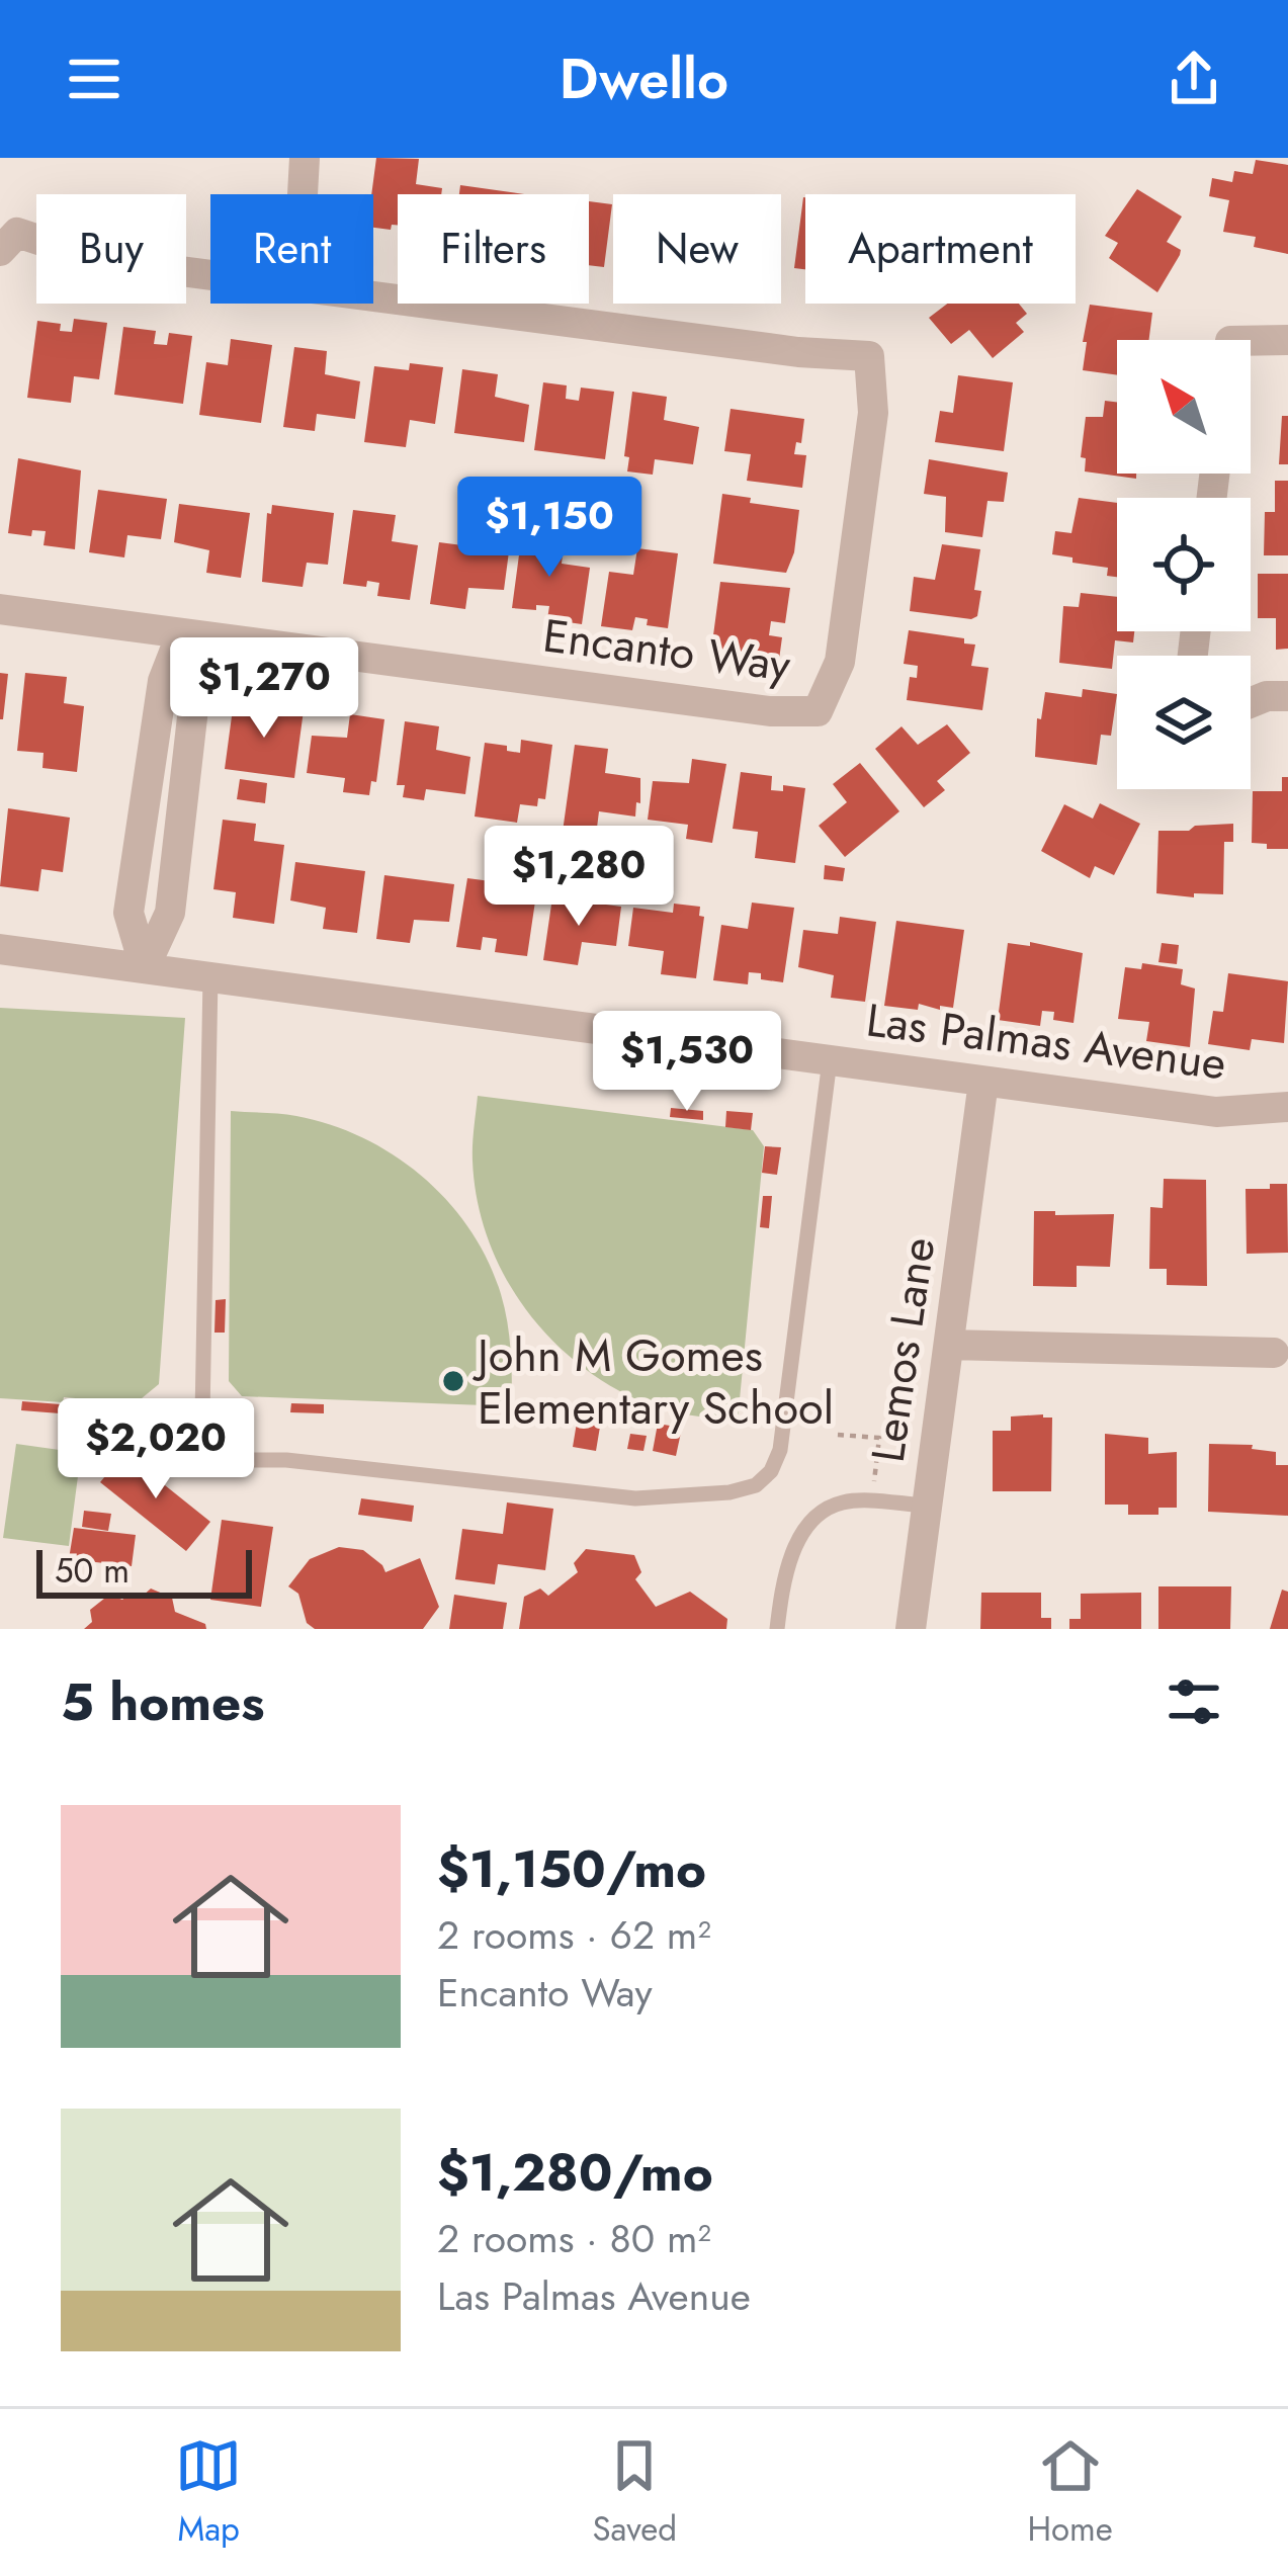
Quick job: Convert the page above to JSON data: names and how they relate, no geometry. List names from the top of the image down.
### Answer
{
  "streets": {
    "street": ["Encanto Way", "Las Palmas Avenue", "Lemos Lane"]
  },
  "crossings": [
    ["Las Palmas Avenue", "Lemos Lane"]
  ],
  "places": ["John M Gomes Elementary School"],
  "scale_bar": "50 m",
  "north": "top left",
  "page": {
    "header": "Dwello",
    "chip": [
      "Buy",
      "Rent",
      "Filters",
      "New",
      "Apartment"
    ],
    "price": [
      "$1,150",
      "$1,270",
      "$1,280",
      "$1,530",
      "$2,020"
    ],
    "scale": "50 m",
    "heading": "5 homes",
    "list": [
      {
        "name": "$1,150/mo",
        "note": "2 rooms · 62 m² · Encanto Way"
      },
      {
        "name": "$1,280/mo",
        "note": "2 rooms · 80 m² · Las Palmas Avenue"
      }
    ],
    "tabs": ["Map", "Saved", "Home"]
  }
}
